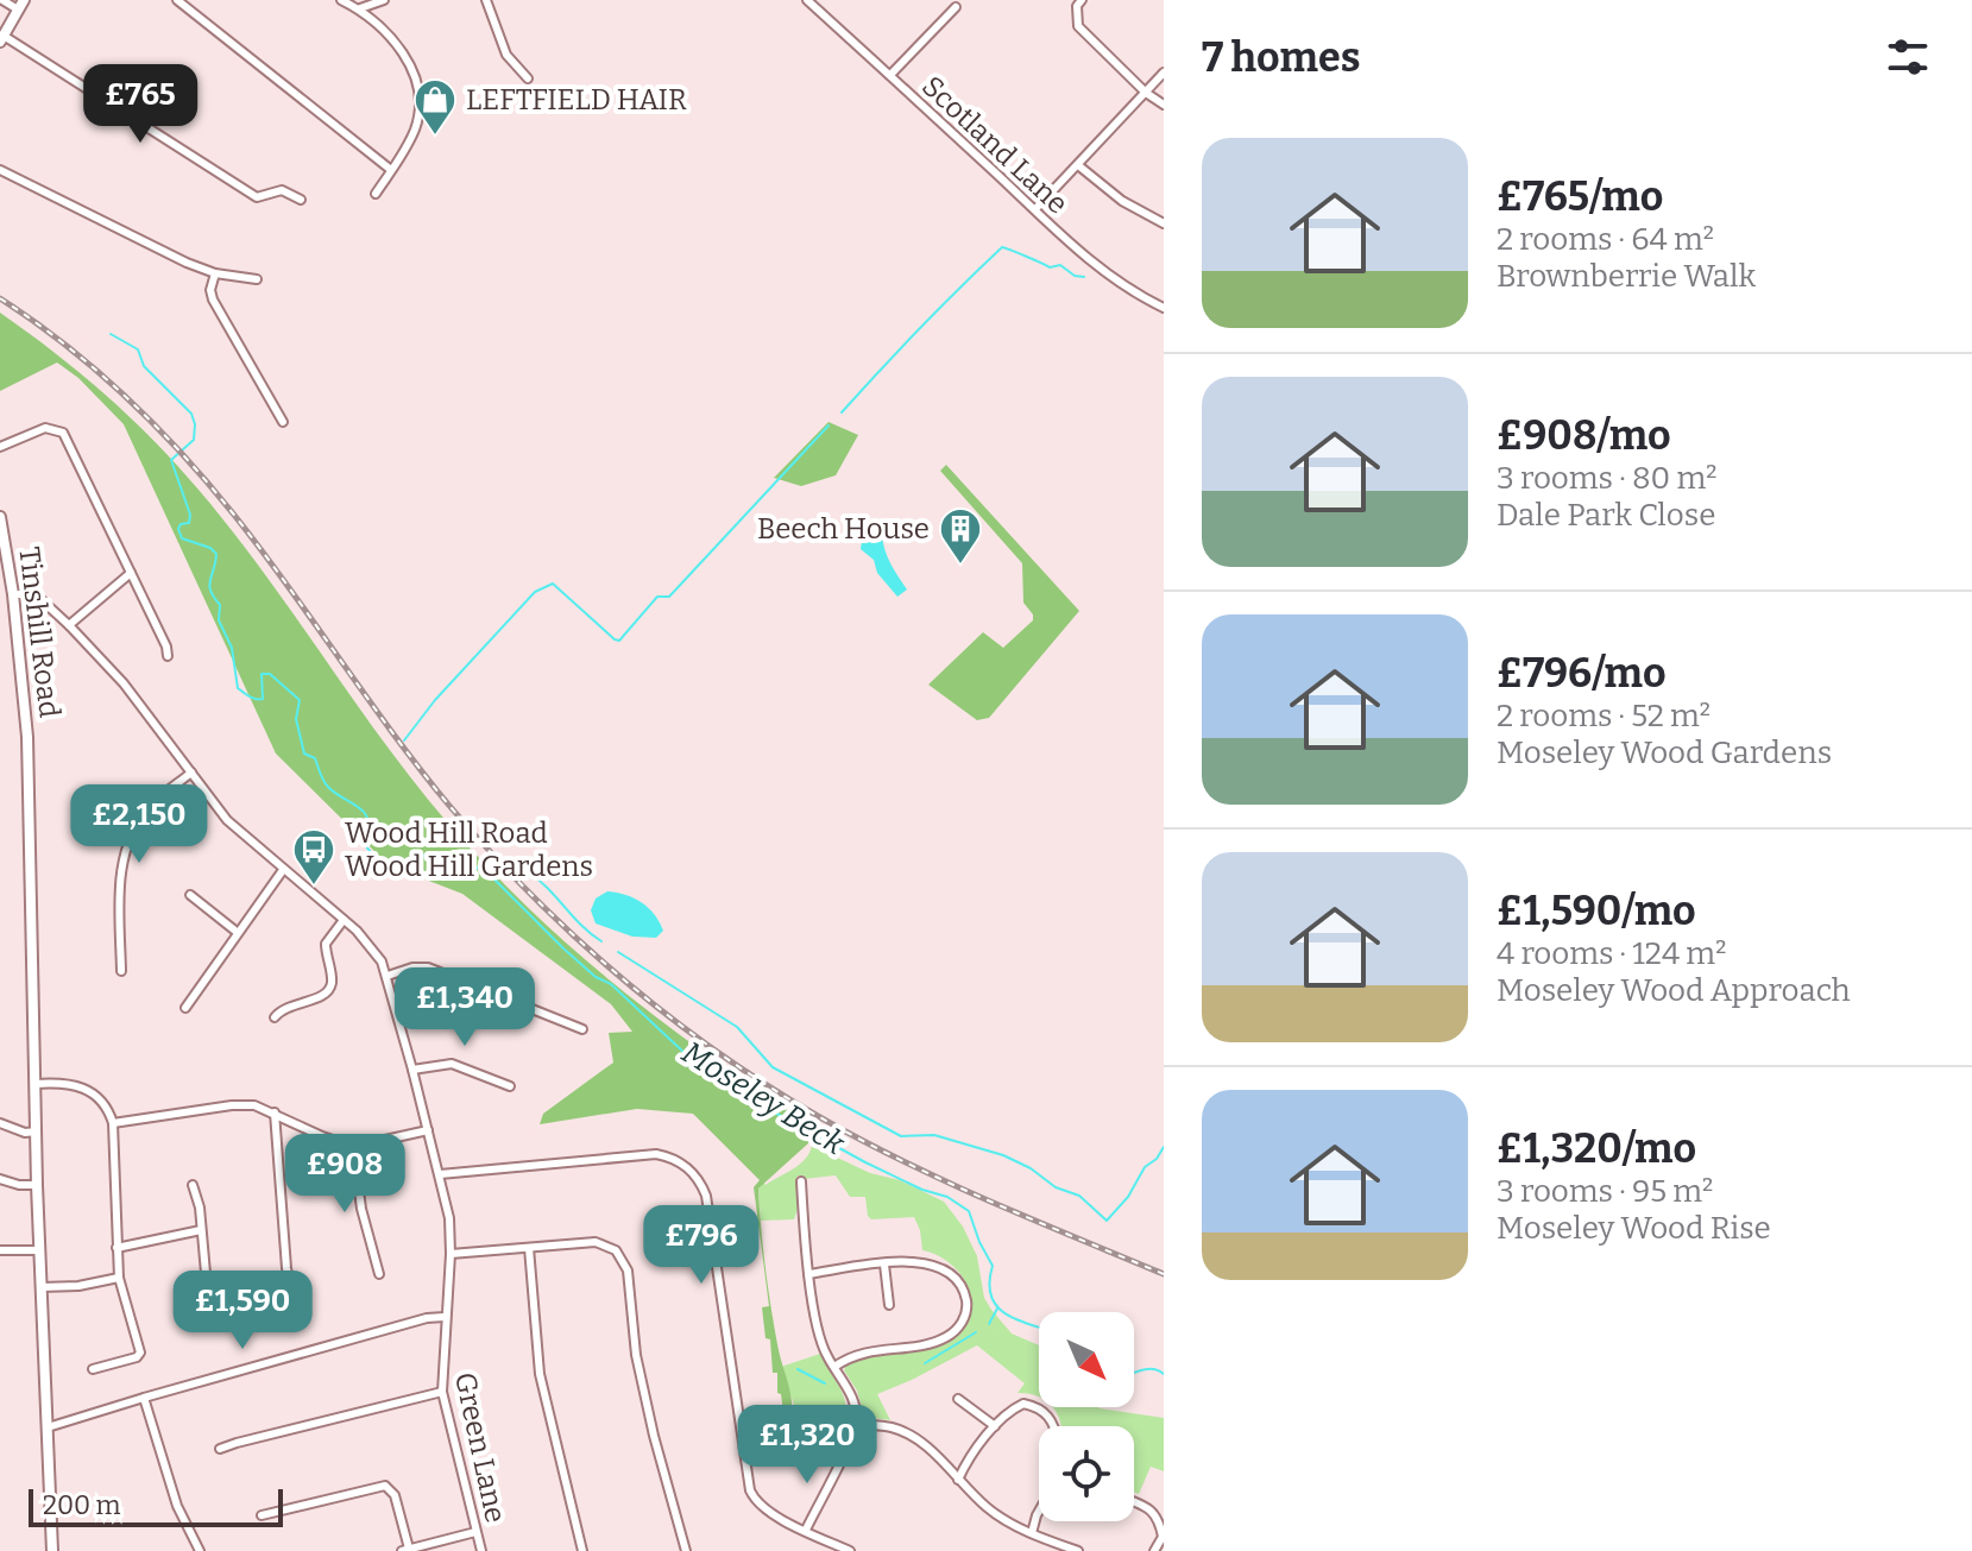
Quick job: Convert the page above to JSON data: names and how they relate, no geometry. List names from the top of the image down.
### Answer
{
  "streets": {
    "street": ["Scotland Lane", "Tinshill Road", "Green Lane"]
  },
  "crossings": [
    ["Tinshill Road", "Green Lane"]
  ],
  "water": ["Moseley Beck"],
  "places": {
    "shop": ["LEFTFIELD HAIR"],
    "building": ["Beech House"],
    "bus stop": ["Wood Hill Road Wood Hill Gardens"]
  },
  "scale_bar": "200 m",
  "north": "bottom right",
  "page": {
    "heading": "7 homes",
    "price": [
      "£765",
      "£2,150",
      "£1,340",
      "£908",
      "£796",
      "£1,590",
      "£1,320"
    ],
    "list": [
      {
        "name": "£765/mo",
        "note": "2 rooms · 64 m² · Brownberrie Walk"
      },
      {
        "name": "£908/mo",
        "note": "3 rooms · 80 m² · Dale Park Close"
      },
      {
        "name": "£796/mo",
        "note": "2 rooms · 52 m² · Moseley Wood Gardens"
      },
      {
        "name": "£1,590/mo",
        "note": "4 rooms · 124 m² · Moseley Wood Approach"
      },
      {
        "name": "£1,320/mo",
        "note": "3 rooms · 95 m² · Moseley Wood Rise"
      }
    ],
    "scale": "200 m"
  }
}
